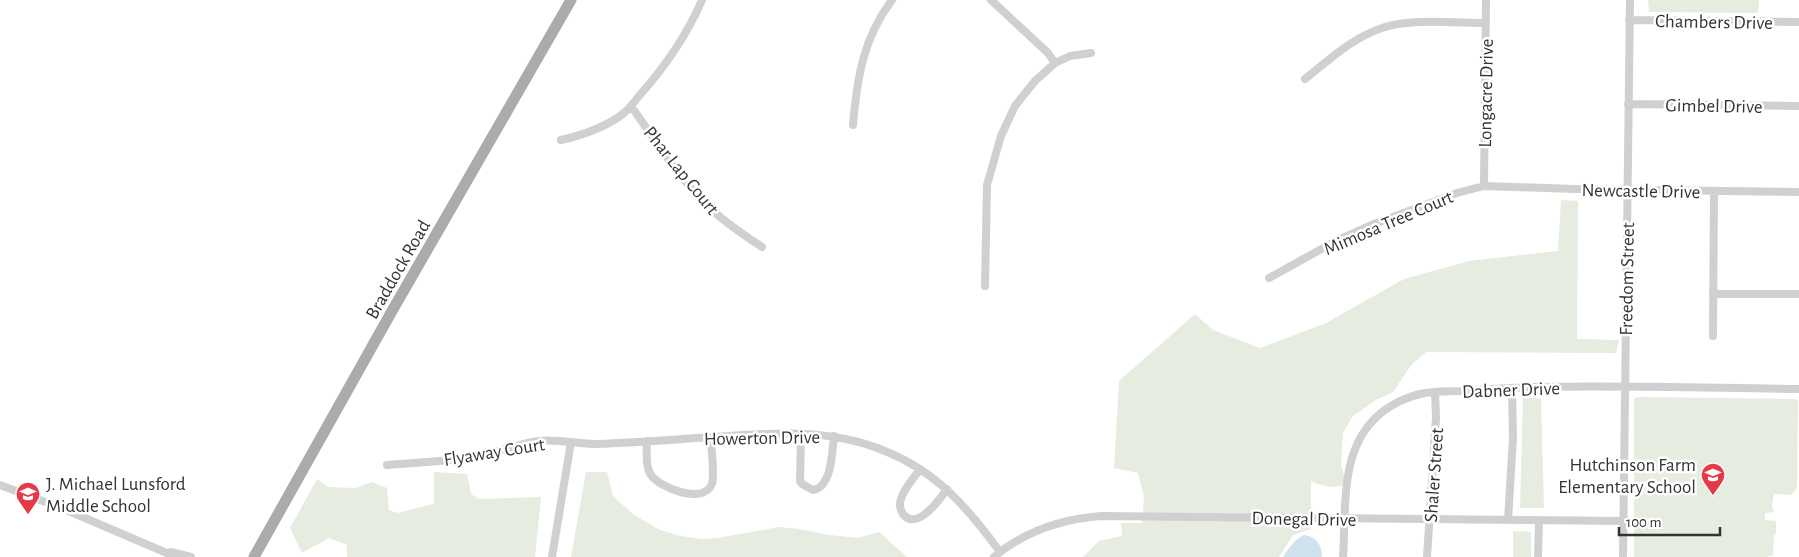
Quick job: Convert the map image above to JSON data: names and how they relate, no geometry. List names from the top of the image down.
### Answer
{
  "streets": {
    "main road": ["Braddock Road"],
    "street": [
      "Chambers Drive",
      "Longacre Drive",
      "Gimbel Drive",
      "Phar Lap Court",
      "Newcastle Drive",
      "Mimosa Tree Court",
      "Freedom Street",
      "Dabner Drive",
      "Howerton Drive",
      "Flyaway Court",
      "Shaler Street",
      "Donegal Drive"
    ]
  },
  "crossings": [
    ["Chambers Drive", "Freedom Street"],
    ["Longacre Drive", "Newcastle Drive"],
    ["Longacre Drive", "Mimosa Tree Court"],
    ["Gimbel Drive", "Freedom Street"],
    ["Newcastle Drive", "Mimosa Tree Court"],
    ["Newcastle Drive", "Freedom Street"],
    ["Freedom Street", "Dabner Drive"],
    ["Freedom Street", "Donegal Drive"],
    ["Dabner Drive", "Shaler Street"],
    ["Dabner Drive", "Donegal Drive"],
    ["Howerton Drive", "Flyaway Court"],
    ["Howerton Drive", "Donegal Drive"],
    ["Shaler Street", "Donegal Drive"]
  ],
  "places": {
    "school or university": ["Hutchinson Farm Elementary School", "J. Michael Lunsford Middle School"]
  },
  "scale_bar": "100 m"
}
